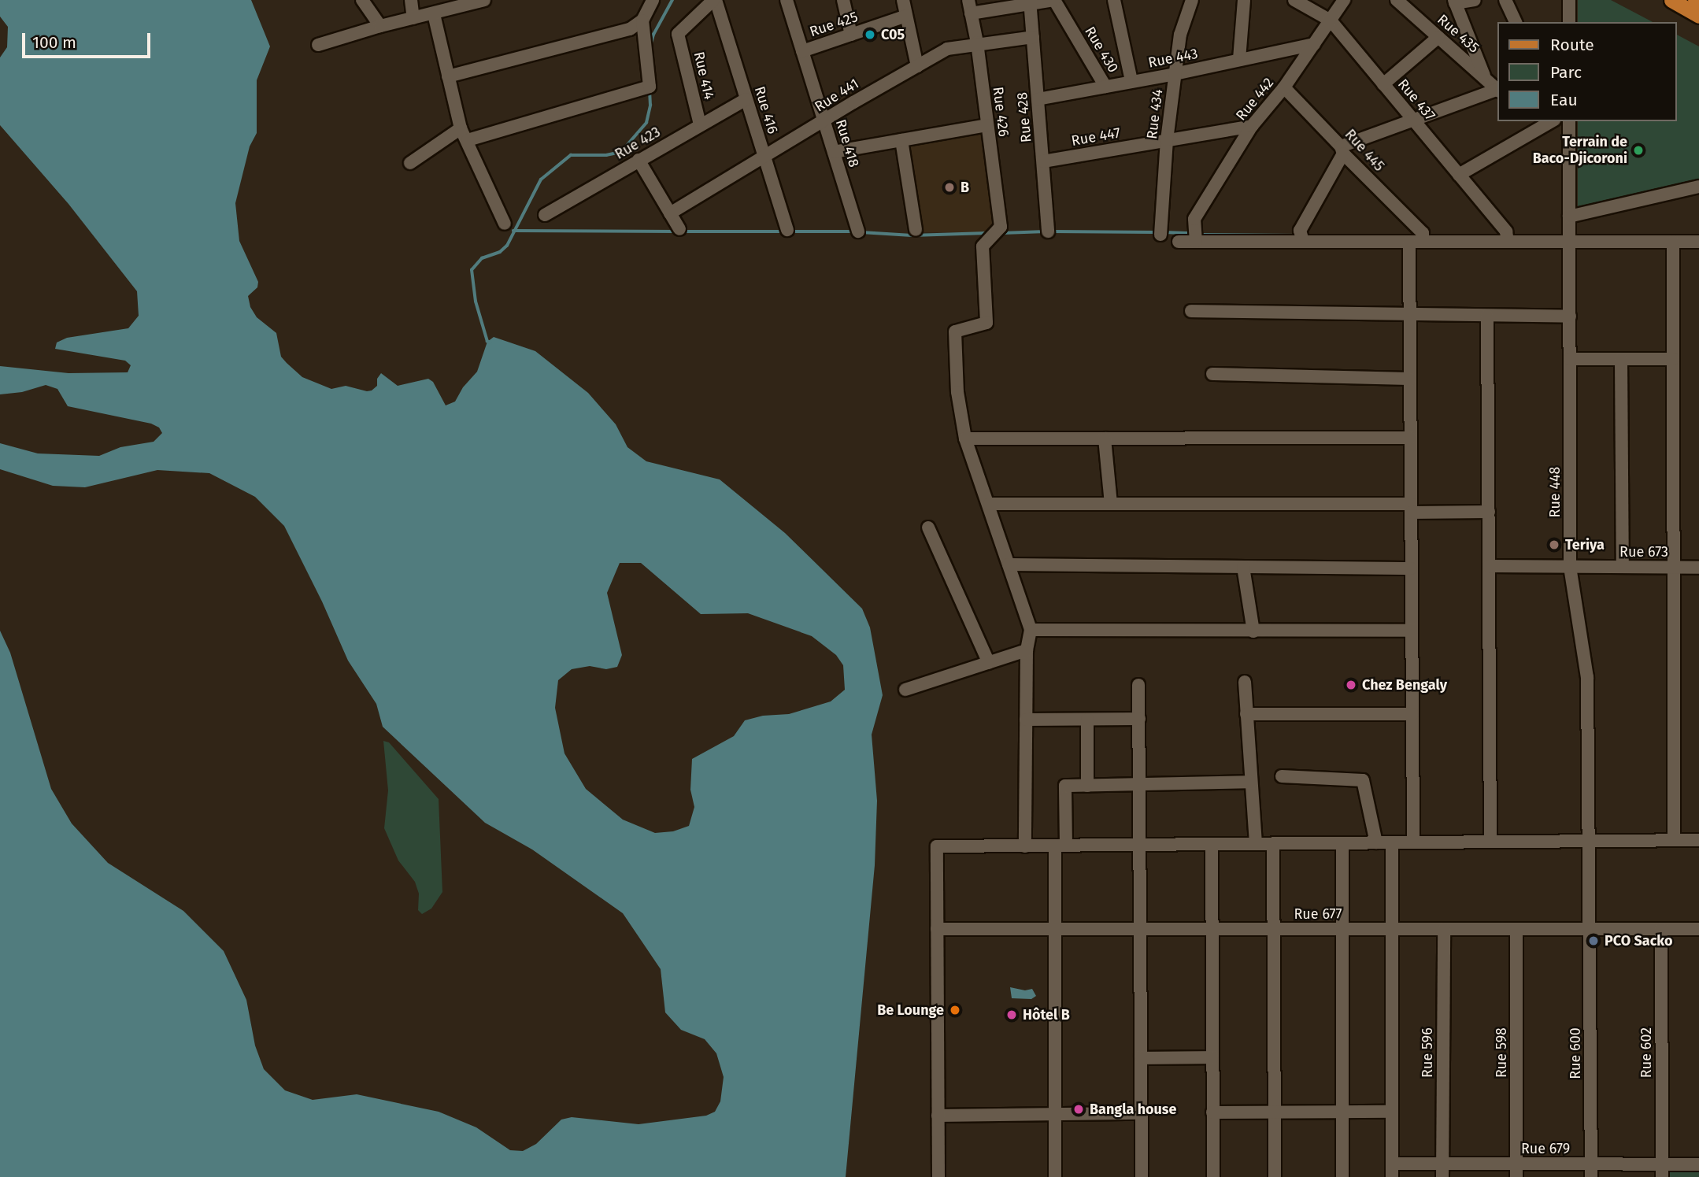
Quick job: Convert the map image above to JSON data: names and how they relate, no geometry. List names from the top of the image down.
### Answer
{
  "streets": {
    "street": [
      "Rue 425",
      "Rue 435",
      "Rue 430",
      "Rue 443",
      "Rue 414",
      "Rue 441",
      "Rue 442",
      "Rue 437",
      "Rue 416",
      "Rue 426",
      "Rue 434",
      "Rue 428",
      "Rue 447",
      "Rue 423",
      "Rue 418",
      "Rue 445",
      "Rue 448",
      "Rue 673",
      "Rue 677",
      "Rue 596",
      "Rue 598",
      "Rue 602",
      "Rue 600",
      "Rue 679"
    ]
  },
  "crossings": [
    ["Rue 425", "Rue 418"],
    ["Rue 430", "Rue 443"],
    ["Rue 443", "Rue 442"],
    ["Rue 443", "Rue 434"],
    ["Rue 443", "Rue 428"],
    ["Rue 414", "Rue 416"],
    ["Rue 414", "Rue 423"],
    ["Rue 441", "Rue 416"],
    ["Rue 441", "Rue 426"],
    ["Rue 441", "Rue 428"],
    ["Rue 441", "Rue 418"],
    ["Rue 442", "Rue 437"],
    ["Rue 442", "Rue 447"],
    ["Rue 442", "Rue 445"],
    ["Rue 416", "Rue 423"],
    ["Rue 434", "Rue 447"],
    ["Rue 428", "Rue 447"],
    ["Rue 448", "Rue 673"],
    ["Rue 448", "Rue 677"],
    ["Rue 448", "Rue 600"],
    ["Rue 677", "Rue 596"],
    ["Rue 677", "Rue 598"],
    ["Rue 677", "Rue 602"],
    ["Rue 677", "Rue 600"],
    ["Rue 596", "Rue 679"],
    ["Rue 598", "Rue 679"],
    ["Rue 602", "Rue 679"],
    ["Rue 600", "Rue 679"]
  ],
  "places": [
    "C05",
    "Terrain de Baco-Djicoroni",
    "B",
    "Teriya",
    "Chez Bengaly",
    "PCO Sacko",
    "Be Lounge",
    "Hôtel B",
    "Bangla house"
  ],
  "legend": ["Route", "Parc", "Eau"],
  "scale_bar": "100 m"
}
